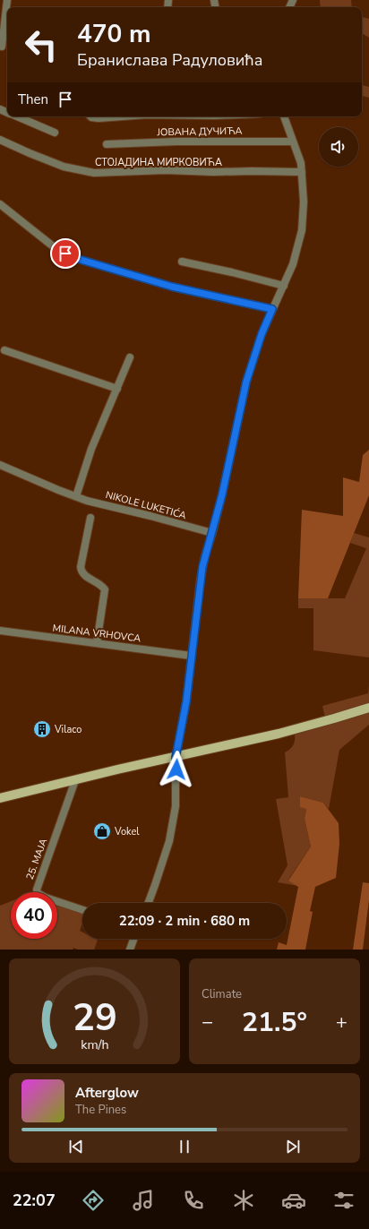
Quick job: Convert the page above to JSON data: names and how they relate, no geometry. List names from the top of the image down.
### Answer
{
  "streets": {
    "street": [
      "ЈОВАНА ДУЧИЋА",
      "СТОЈАДИНА МИРКОВИЋА",
      "NIKOLE LUKETIĆA",
      "MILANA VRHOVCA",
      "25. МАЈА"
    ]
  },
  "places": {
    "building": ["Vilaco"],
    "shop": ["Vokel"]
  },
  "page": {
    "turn": ["470 m", "Бранислава Радуловића"],
    "then": "Then",
    "limit": "40",
    "trip": "22:09 · 2 min · 680 m",
    "tile": "Climate",
    "heat": ["−", "21.5°", "+"],
    "song": ["Afterglow", "The Pines"],
    "tabs": "22:07",
    "gauge": ["29", "km/h"]
  }
}
